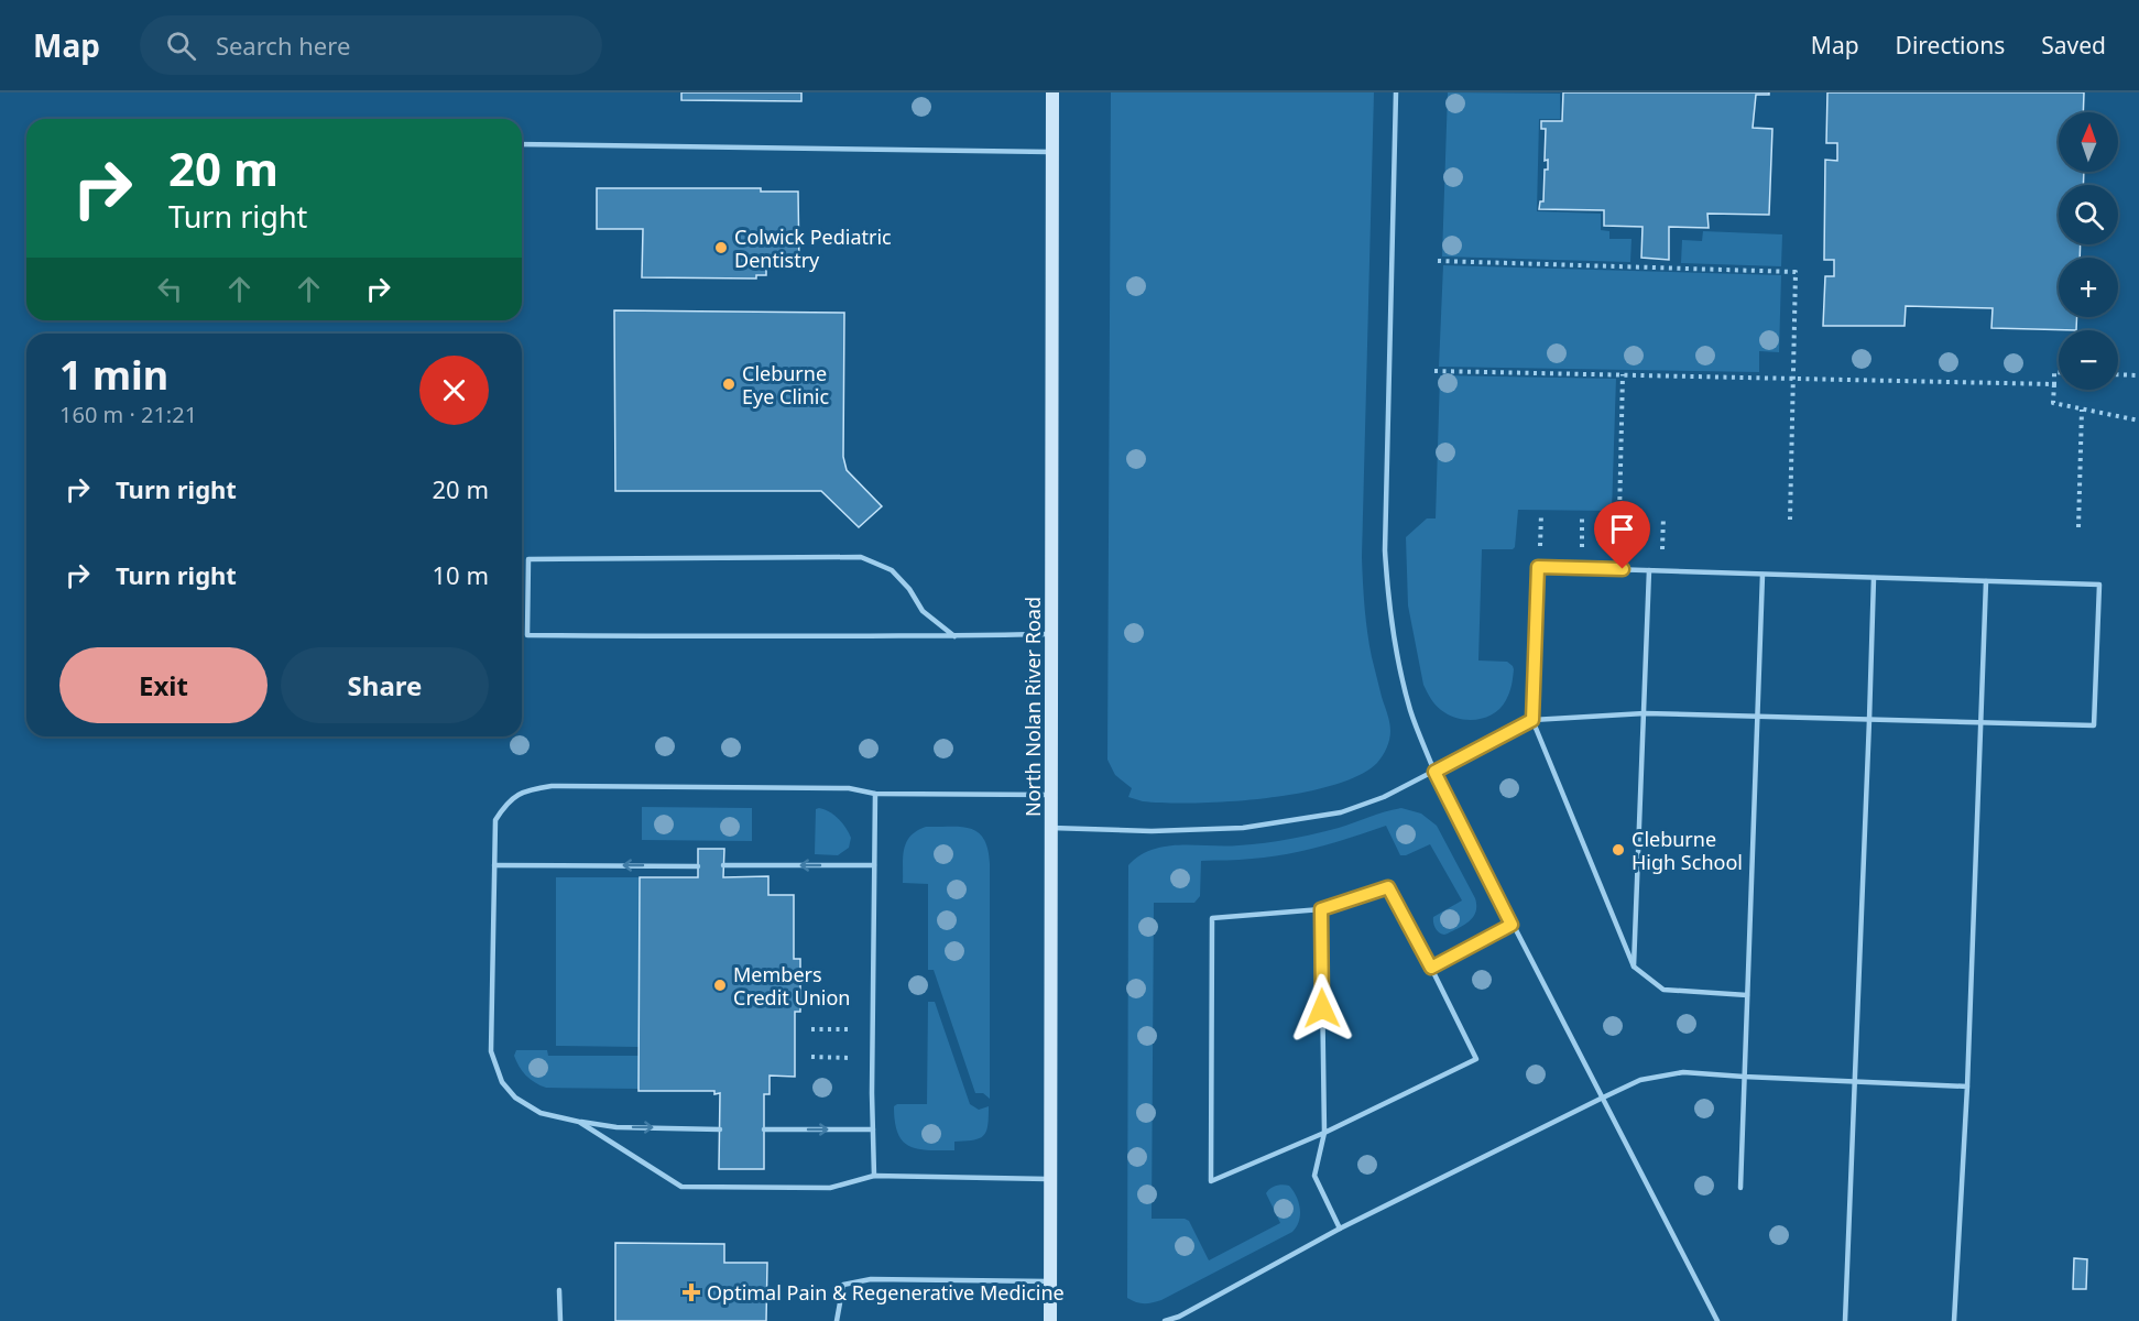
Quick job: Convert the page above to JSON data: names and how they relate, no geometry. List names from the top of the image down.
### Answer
{
  "streets": {
    "main road": ["North Nolan River Road"]
  },
  "places": {
    "other": [
      "Colwick Pediatric Dentistry",
      "Cleburne Eye Clinic",
      "Cleburne High School",
      "Members Credit Union"
    ],
    "health": ["Optimal Pain & Regenerative Medicine"]
  },
  "north": "top",
  "page": {
    "header": "Map",
    "search": "Search here",
    "nav": ["Map", "Directions", "Saved"],
    "map_buttons": ["+", "−"],
    "turn": ["20 m", "Turn right"],
    "heading": ["1 min", "160 m · 21:21"],
    "list": [
      {
        "name": "Turn right",
        "value": "20 m"
      },
      {
        "name": "Turn right",
        "value": "10 m"
      }
    ],
    "buttons": ["Exit", "Share"]
  }
}
